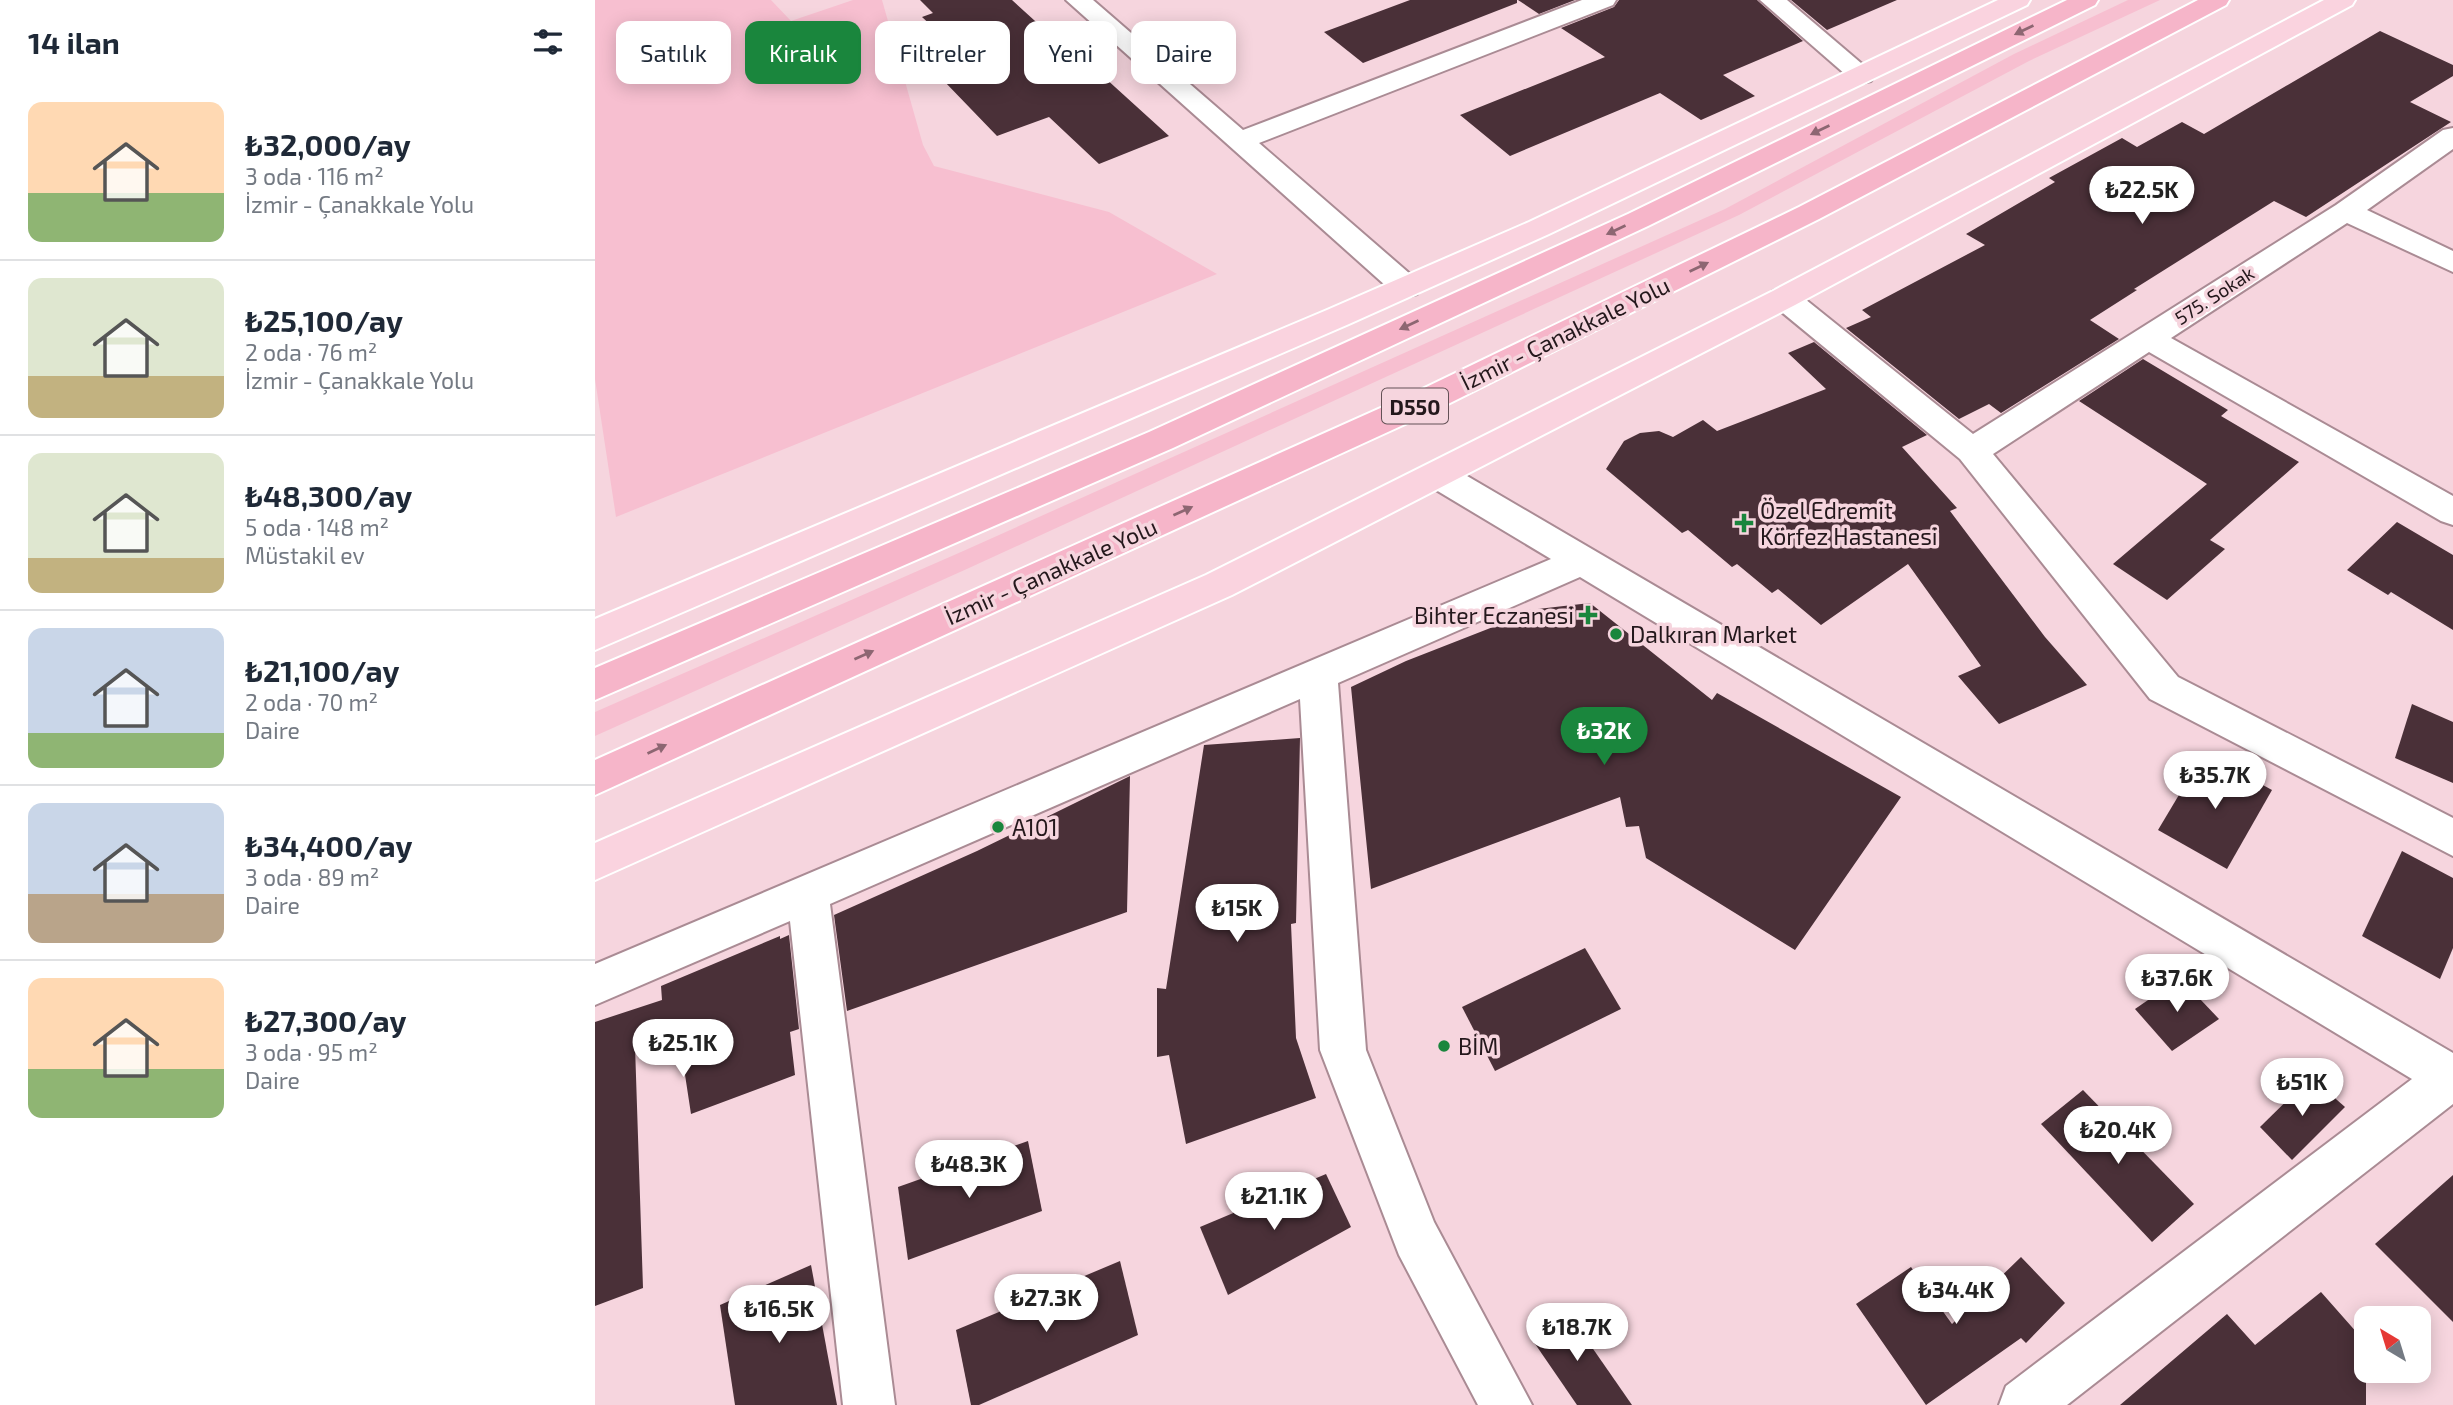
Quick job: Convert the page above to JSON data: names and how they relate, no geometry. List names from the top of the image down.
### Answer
{
  "streets": {
    "highway": ["İzmir - Çanakkale Yolu", "D550"],
    "street": ["575. Sokak"]
  },
  "places": {
    "health": ["Özel Edremit Körfez Hastanesi", "Bihter Eczanesi"],
    "other": ["Dalkıran Market", "A101", "BİM"]
  },
  "north": "top left",
  "page": {
    "heading": "14 ilan",
    "chip": [
      "Satılık",
      "Kiralık",
      "Filtreler",
      "Yeni",
      "Daire"
    ],
    "list": [
      {
        "name": "₺32,000/ay",
        "note": "3 oda · 116 m² · İzmir - Çanakkale Yolu"
      },
      {
        "name": "₺25,100/ay",
        "note": "2 oda · 76 m² · İzmir - Çanakkale Yolu"
      },
      {
        "name": "₺48,300/ay",
        "note": "5 oda · 148 m² · Müstakil ev"
      },
      {
        "name": "₺21,100/ay",
        "note": "2 oda · 70 m² · Daire"
      },
      {
        "name": "₺34,400/ay",
        "note": "3 oda · 89 m² · Daire"
      },
      {
        "name": "₺27,300/ay",
        "note": "3 oda · 95 m² · Daire"
      }
    ],
    "price": [
      "₺22.5K",
      "₺32K",
      "₺35.7K",
      "₺15K",
      "₺37.6K",
      "₺25.1K",
      "₺51K",
      "₺20.4K",
      "₺48.3K",
      "₺21.1K",
      "₺34.4K",
      "₺27.3K",
      "₺16.5K",
      "₺18.7K"
    ]
  }
}
